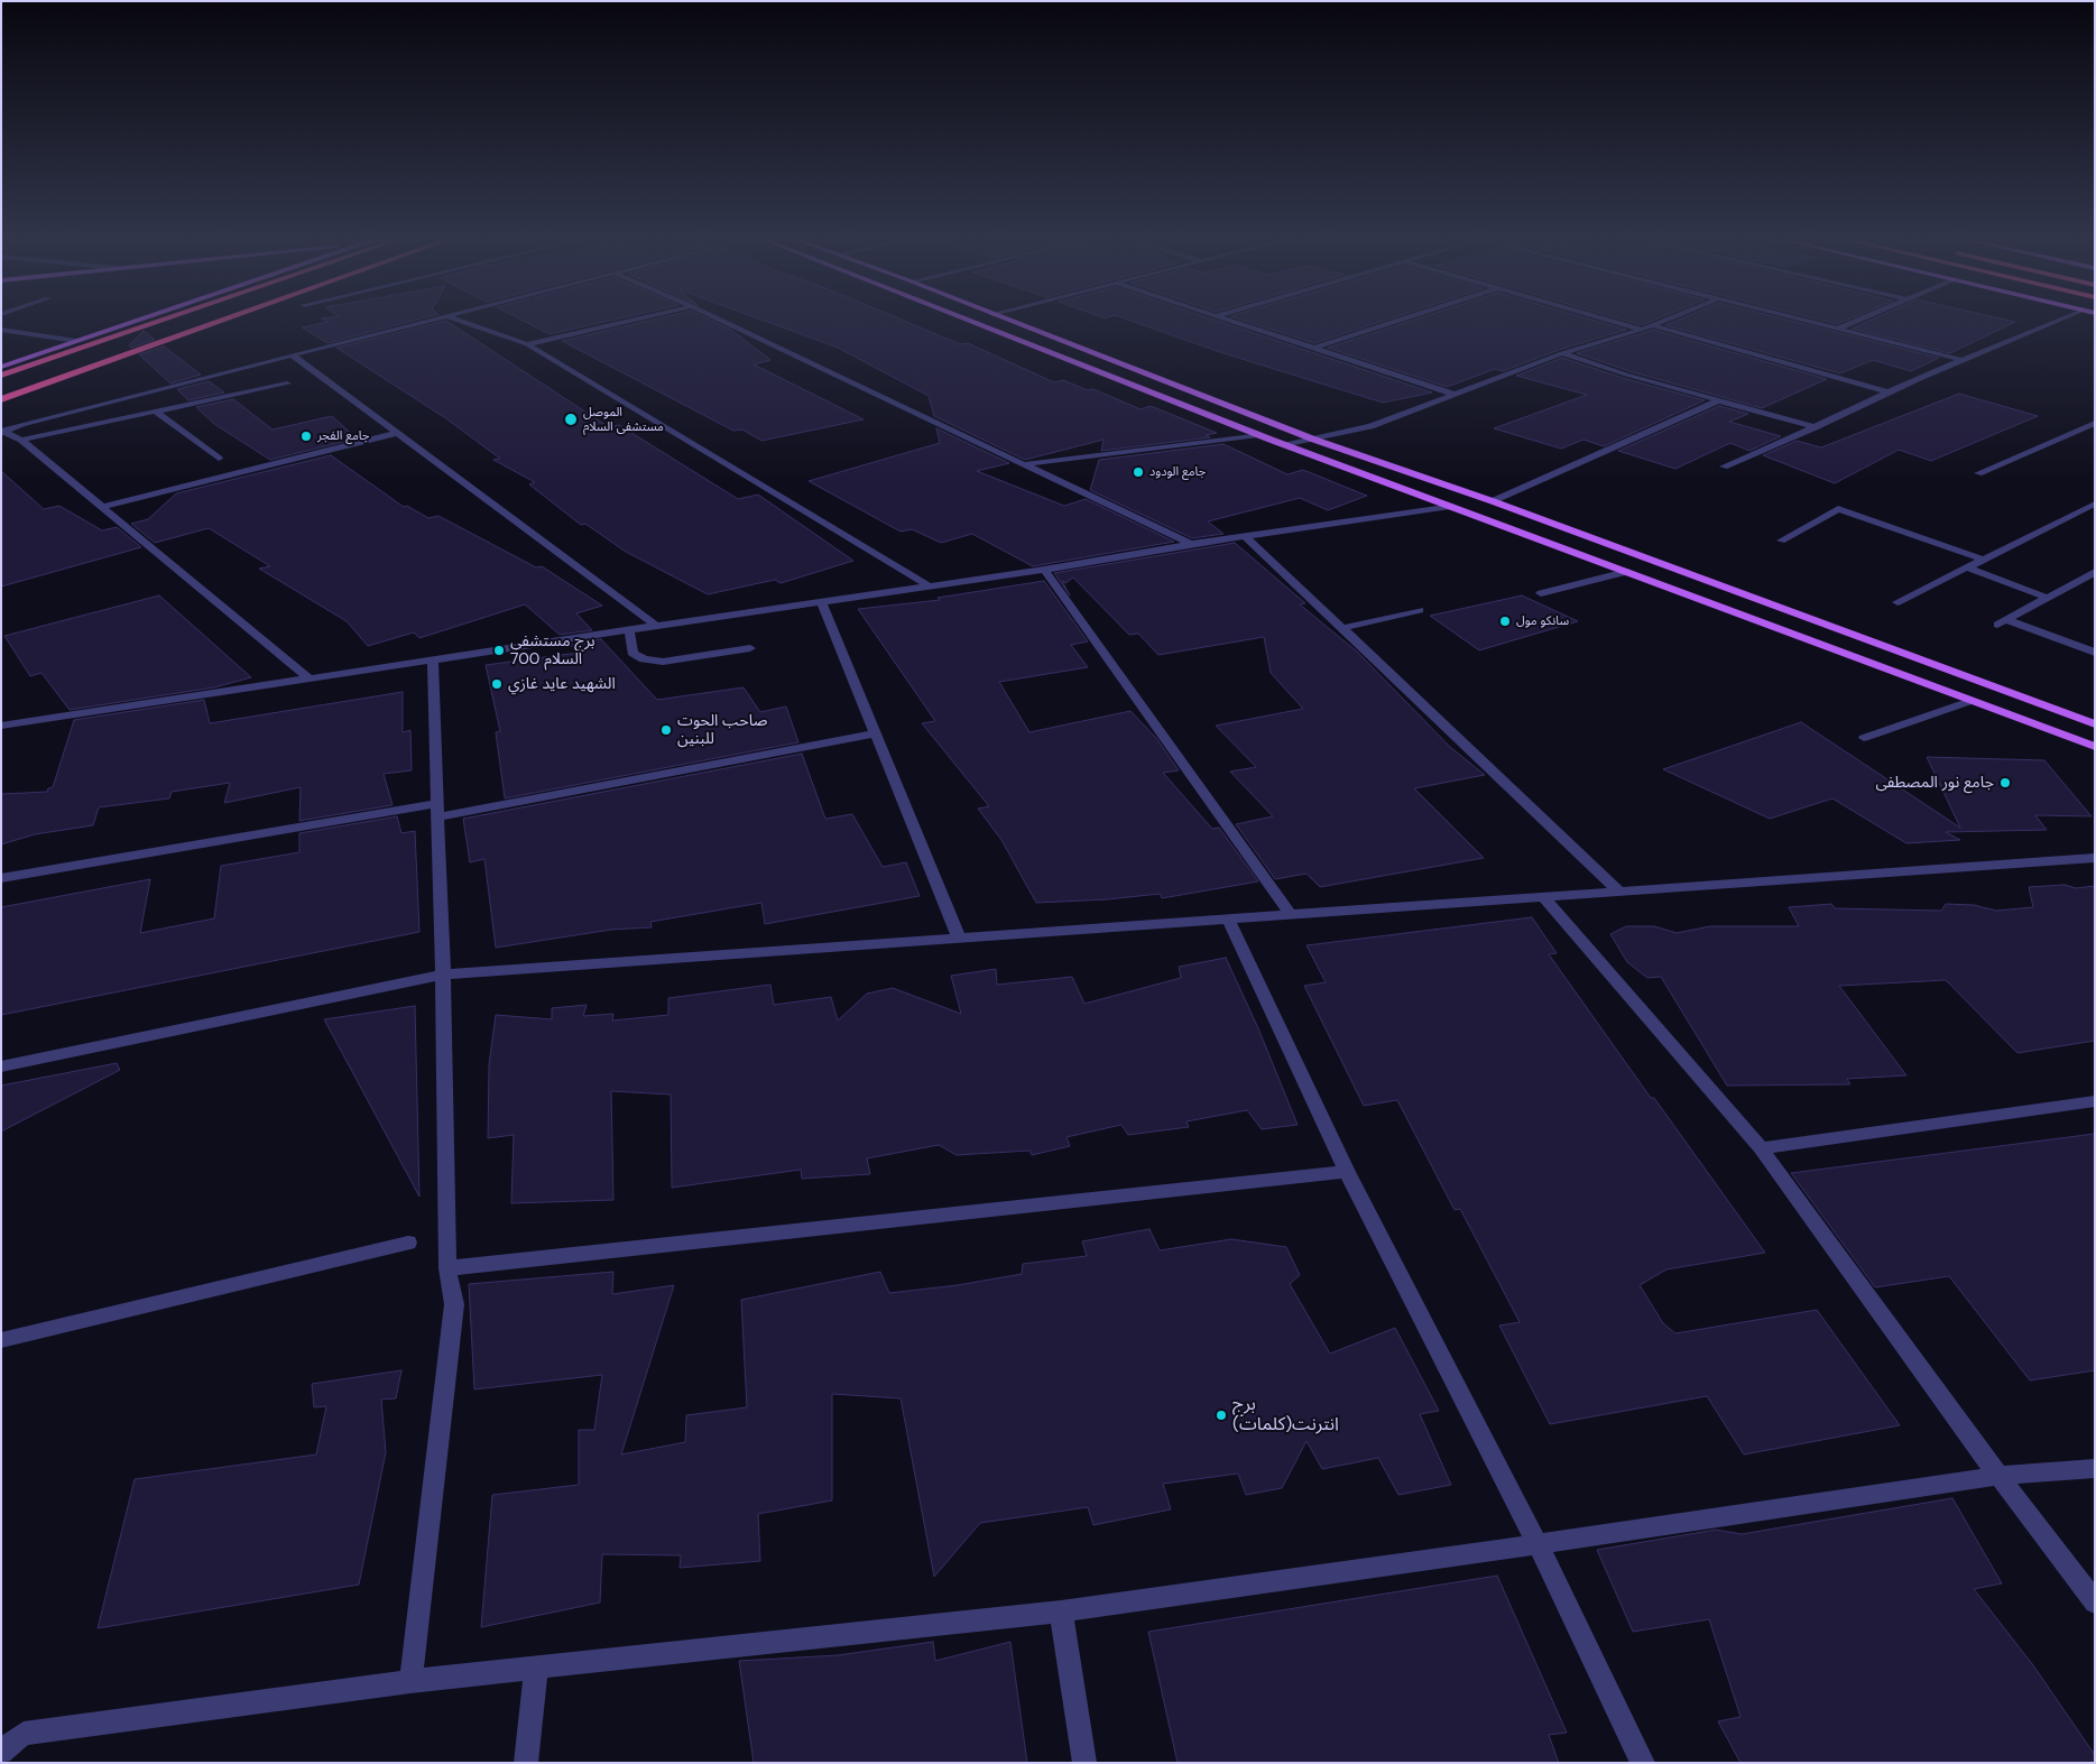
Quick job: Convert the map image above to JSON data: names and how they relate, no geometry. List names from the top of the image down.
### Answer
{
  "places": [
    "الموصل مستشفى السلام",
    "جامع الفجر",
    "جامع الودود",
    "سانكو مول",
    "برج مستشفى السلام 700",
    "الشهيد عايد غازي",
    "صاحب الحوت للبنين",
    "جامع نور المصطفى",
    "برج انترنت(كلمات)"
  ]
}
